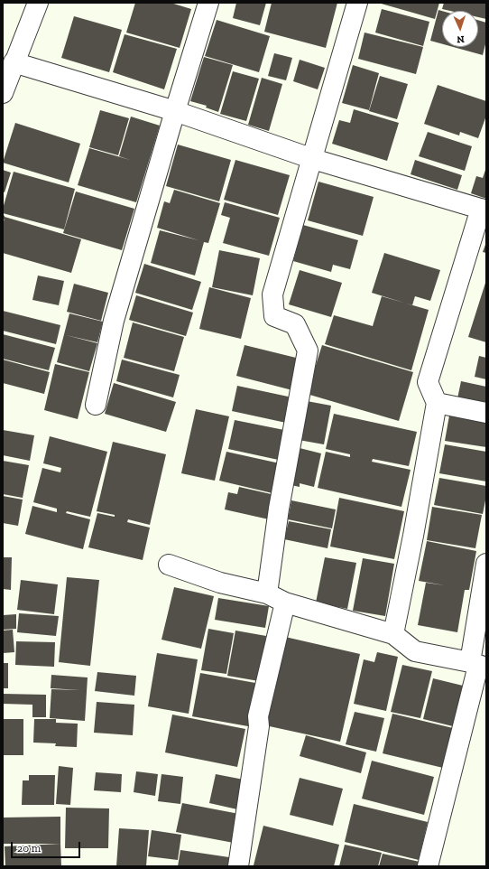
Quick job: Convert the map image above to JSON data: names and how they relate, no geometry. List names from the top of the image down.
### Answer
{
  "scale_bar": "20 m",
  "north": "bottom"
}
